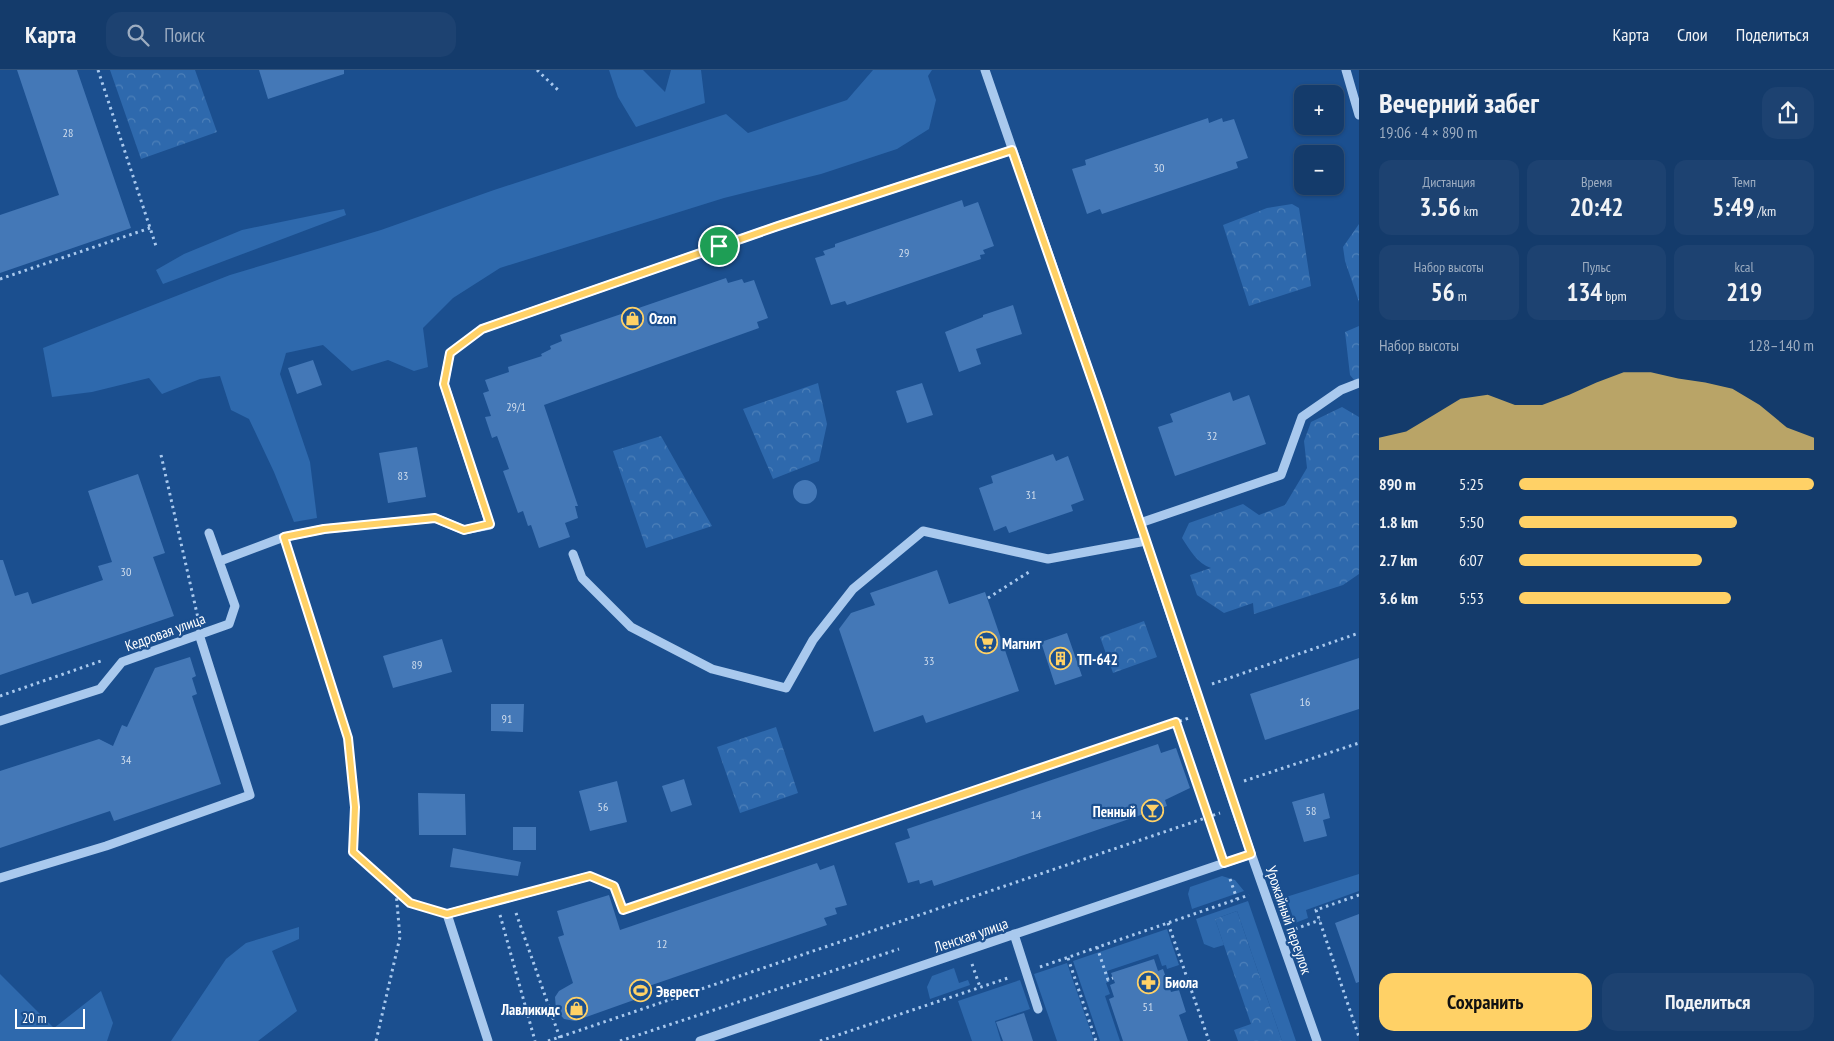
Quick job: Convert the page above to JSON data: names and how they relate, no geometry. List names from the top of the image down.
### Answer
{
  "streets": {
    "street": ["Кедровая улица", "Урожайный переулок", "Ленская улица"]
  },
  "crossings": [
    ["Урожайный переулок", "Ленская улица"]
  ],
  "places": {
    "shop": ["Ozon", "Лавликидс"],
    "supermarket": ["Магнит"],
    "building": ["ТП-642"],
    "bar": ["Пенный"],
    "pharmacy": ["Биола"],
    "sports": ["Эверест"]
  },
  "house_numbers": [
    "28",
    "30",
    "29",
    "29/1",
    "32",
    "83",
    "31",
    "30",
    "33",
    "89",
    "16",
    "91",
    "34",
    "56",
    "58",
    "14",
    "12",
    "51"
  ],
  "scale_bar": "20 m",
  "page": {
    "header": "Карта",
    "search": "Поиск",
    "nav": ["Карта", "Слои", "Поделиться"],
    "heading": ["Вечерний забег", "19:06 · 4 × 890 m"],
    "map_buttons": ["+", "−"],
    "stats": [
      ["Дистанция", "3.56 km"],
      ["Время", "20:42"],
      ["Темп", "5:49 /km"],
      ["Набор высоты", "56 m"],
      ["Пульс", "134 bpm"],
      ["kcal", "219"]
    ],
    "chart": ["Набор высоты", "128–140 m"],
    "list": [
      {
        "name": "890 m",
        "note": "5:25"
      },
      {
        "name": "1.8 km",
        "note": "5:50"
      },
      {
        "name": "2.7 km",
        "note": "6:07"
      },
      {
        "name": "3.6 km",
        "note": "5:53"
      }
    ],
    "buttons": ["Сохранить", "Поделиться"],
    "scale": "20 m"
  }
}
